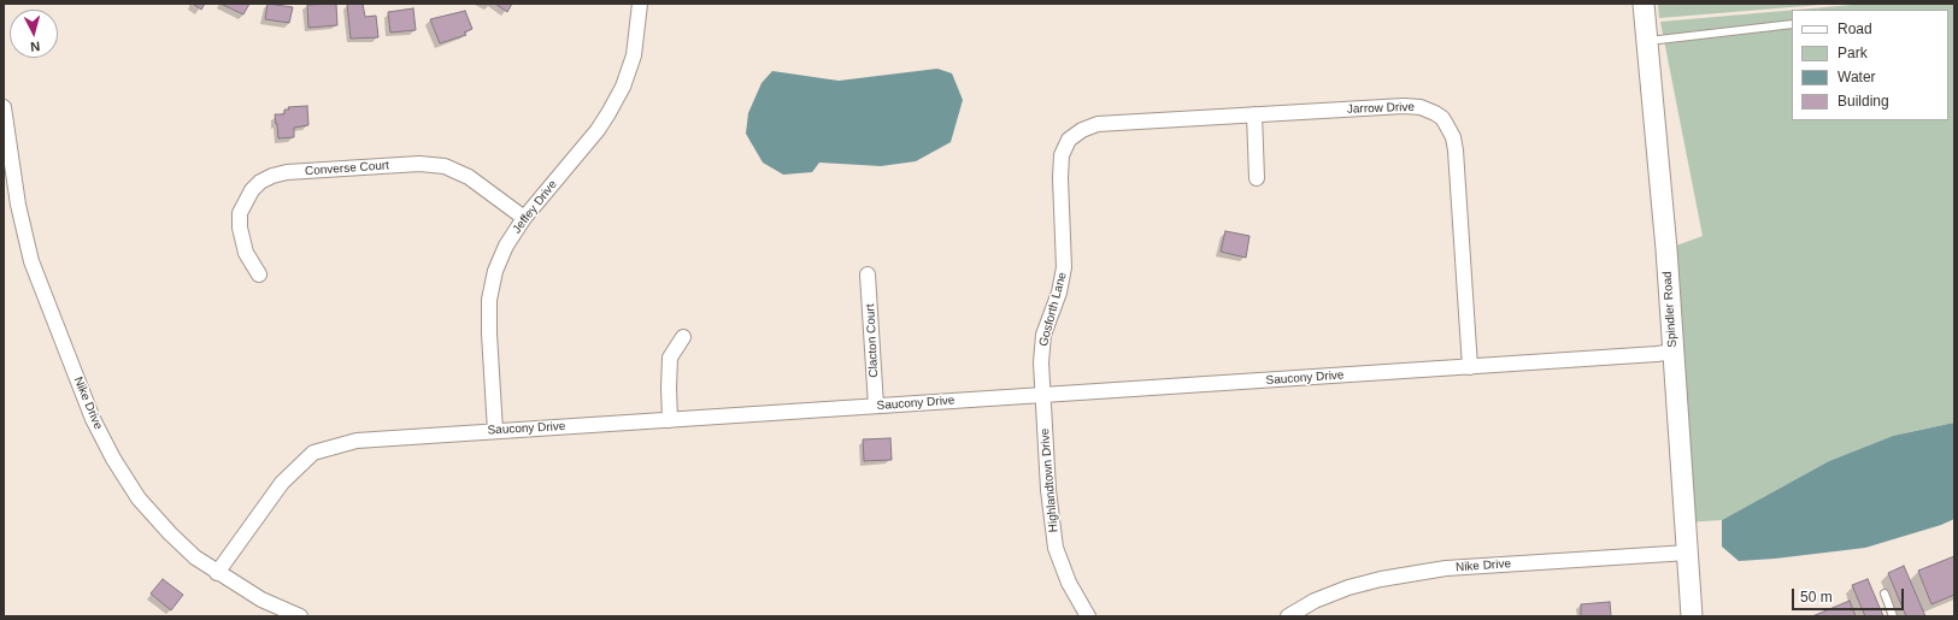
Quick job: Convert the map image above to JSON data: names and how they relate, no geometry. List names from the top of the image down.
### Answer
{
  "streets": {
    "street": [
      "Jarrow Drive",
      "Converse Court",
      "Jeffey Drive",
      "Gosforth Lane",
      "Spindler Road",
      "Clacton Court",
      "Saucony Drive",
      "Nike Drive",
      "Highlandtown Drive"
    ]
  },
  "crossings": [
    ["Jarrow Drive", "Gosforth Lane"],
    ["Jarrow Drive", "Saucony Drive"],
    ["Converse Court", "Jeffey Drive"],
    ["Jeffey Drive", "Saucony Drive"],
    ["Gosforth Lane", "Saucony Drive"],
    ["Gosforth Lane", "Highlandtown Drive"],
    ["Spindler Road", "Saucony Drive"],
    ["Spindler Road", "Nike Drive"],
    ["Clacton Court", "Saucony Drive"],
    ["Saucony Drive", "Nike Drive"],
    ["Saucony Drive", "Highlandtown Drive"]
  ],
  "legend": [
    "Road",
    "Park",
    "Water",
    "Building"
  ],
  "scale_bar": "50 m",
  "north": "bottom"
}
